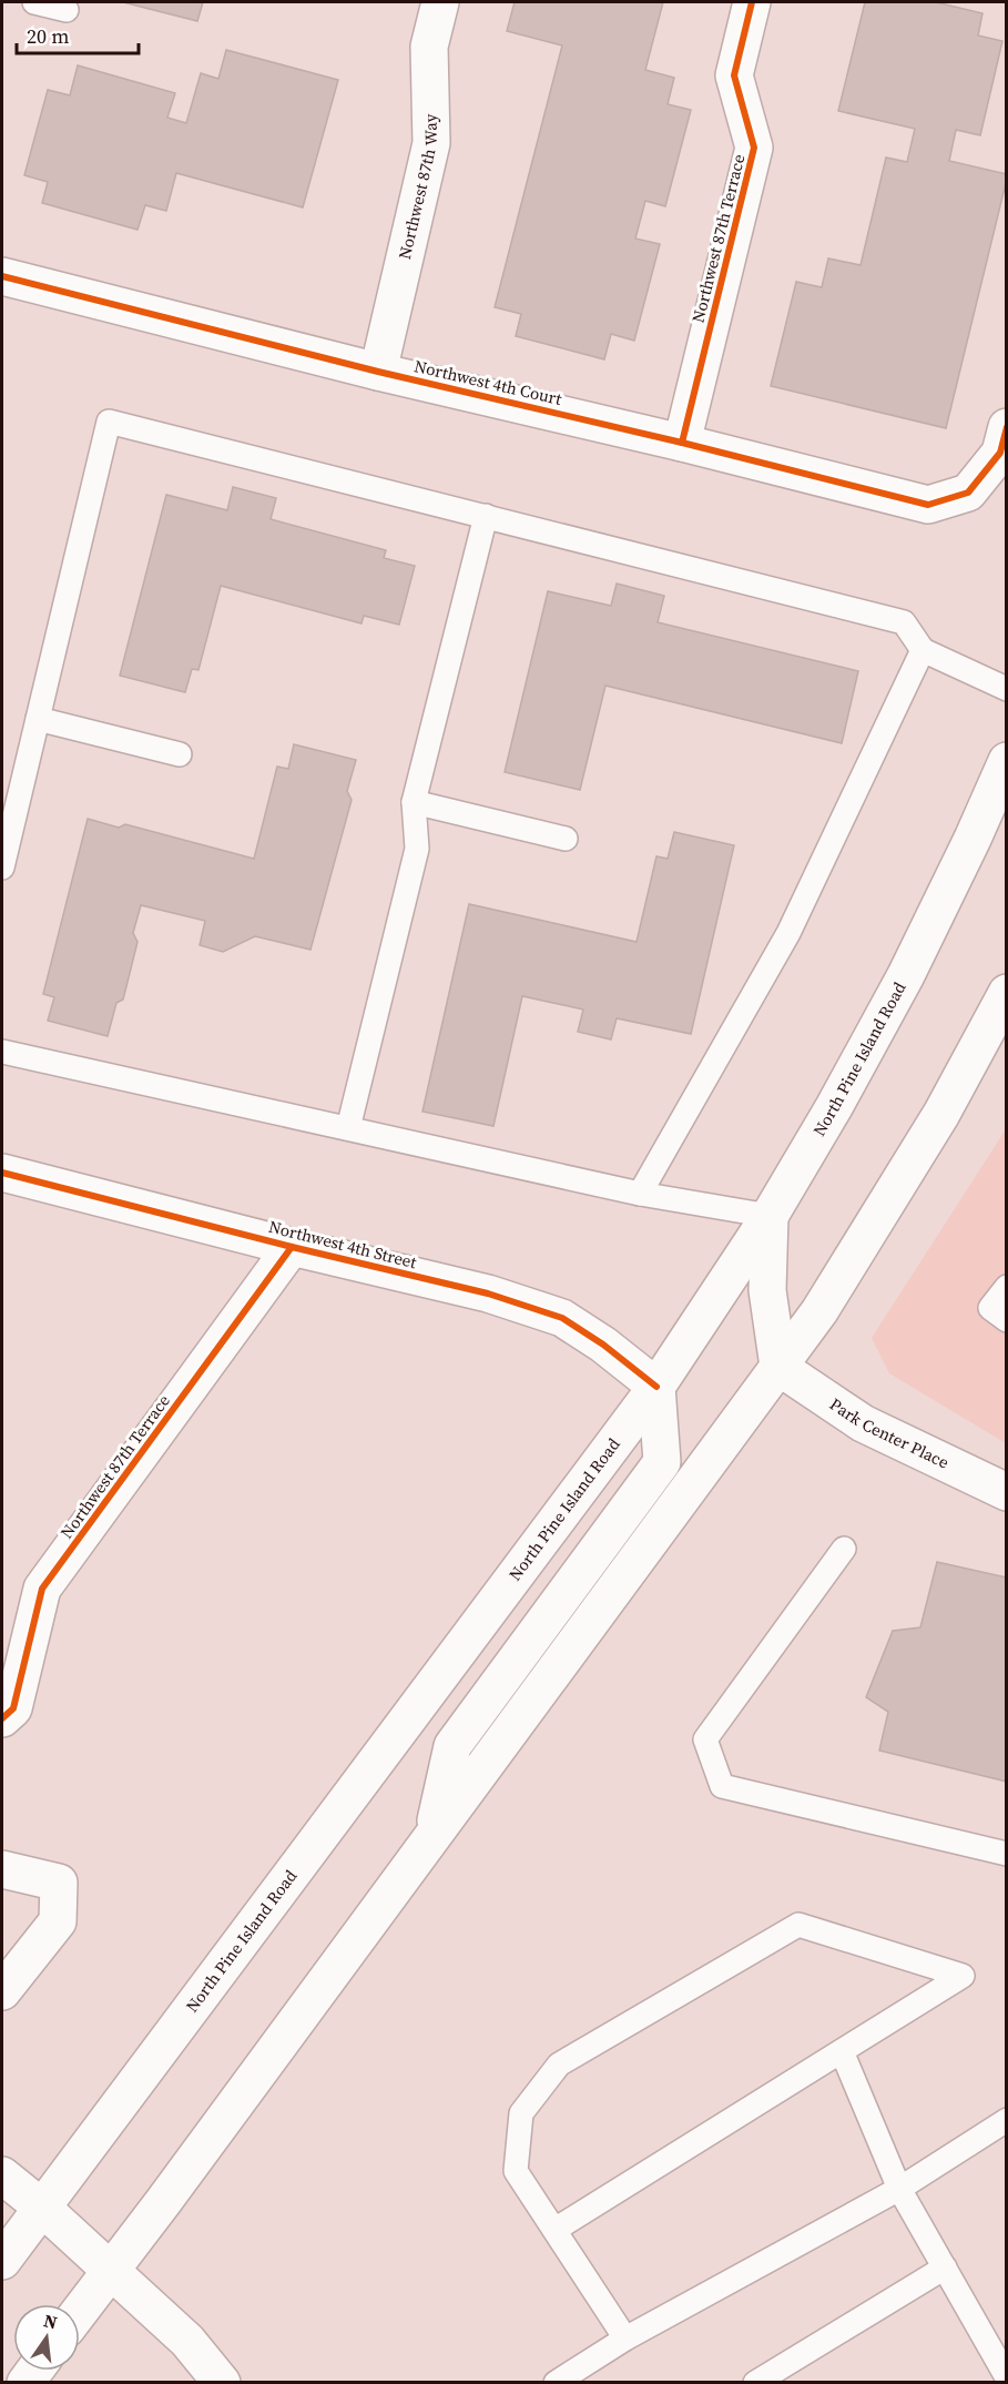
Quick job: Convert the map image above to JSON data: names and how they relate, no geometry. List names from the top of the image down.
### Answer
{
  "streets": {
    "main road": [
      "Northwest 87th Way",
      "Northwest 87th Terrace",
      "Northwest 4th Court",
      "North Pine Island Road",
      "Northwest 4th Street",
      "Park Center Place"
    ]
  },
  "crossings": [
    ["Northwest 87th Way", "Northwest 4th Court"],
    ["Northwest 87th Terrace", "Northwest 4th Court"],
    ["Northwest 87th Terrace", "Northwest 4th Street"],
    ["North Pine Island Road", "Northwest 4th Street"]
  ],
  "scale_bar": "20 m",
  "north": "top"
}
